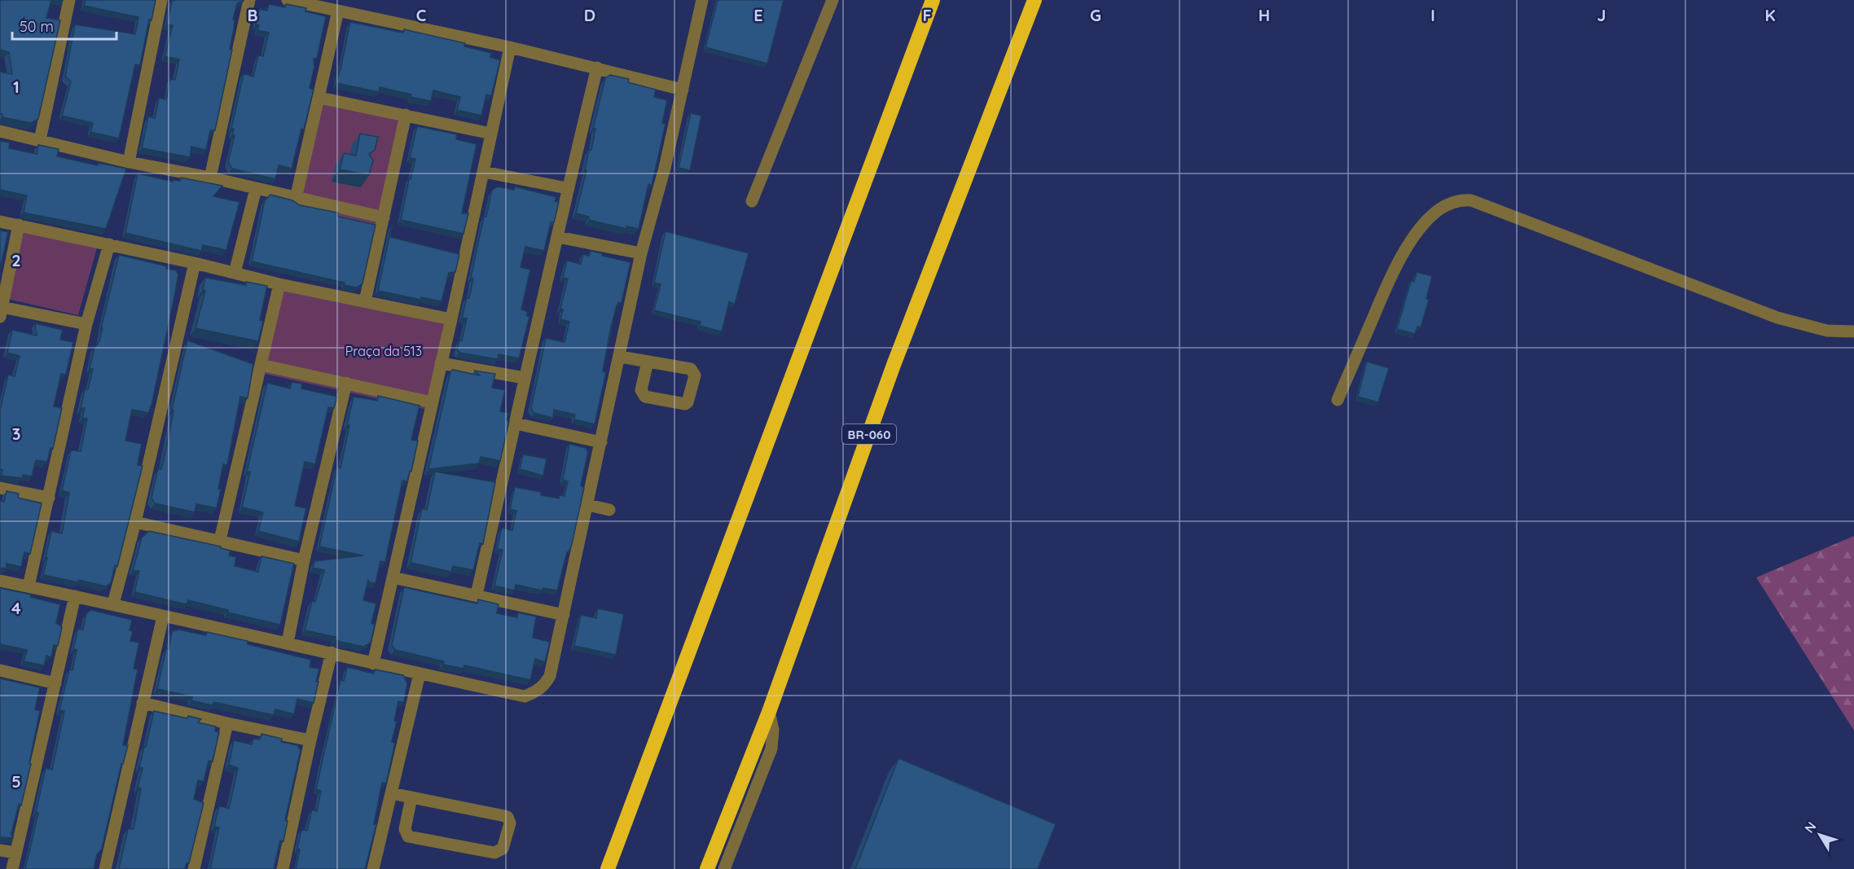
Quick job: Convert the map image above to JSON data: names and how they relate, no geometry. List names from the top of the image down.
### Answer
{
  "streets": {
    "highway": ["BR-060"]
  },
  "parks": ["Praça da 513"],
  "scale_bar": "50 m",
  "north": "top left",
  "grid": {
    "columns": [
      "B",
      "C",
      "D",
      "E",
      "F",
      "G",
      "H",
      "I",
      "J",
      "K"
    ],
    "rows": [
      "1",
      "2",
      "3",
      "4",
      "5"
    ]
  }
}
